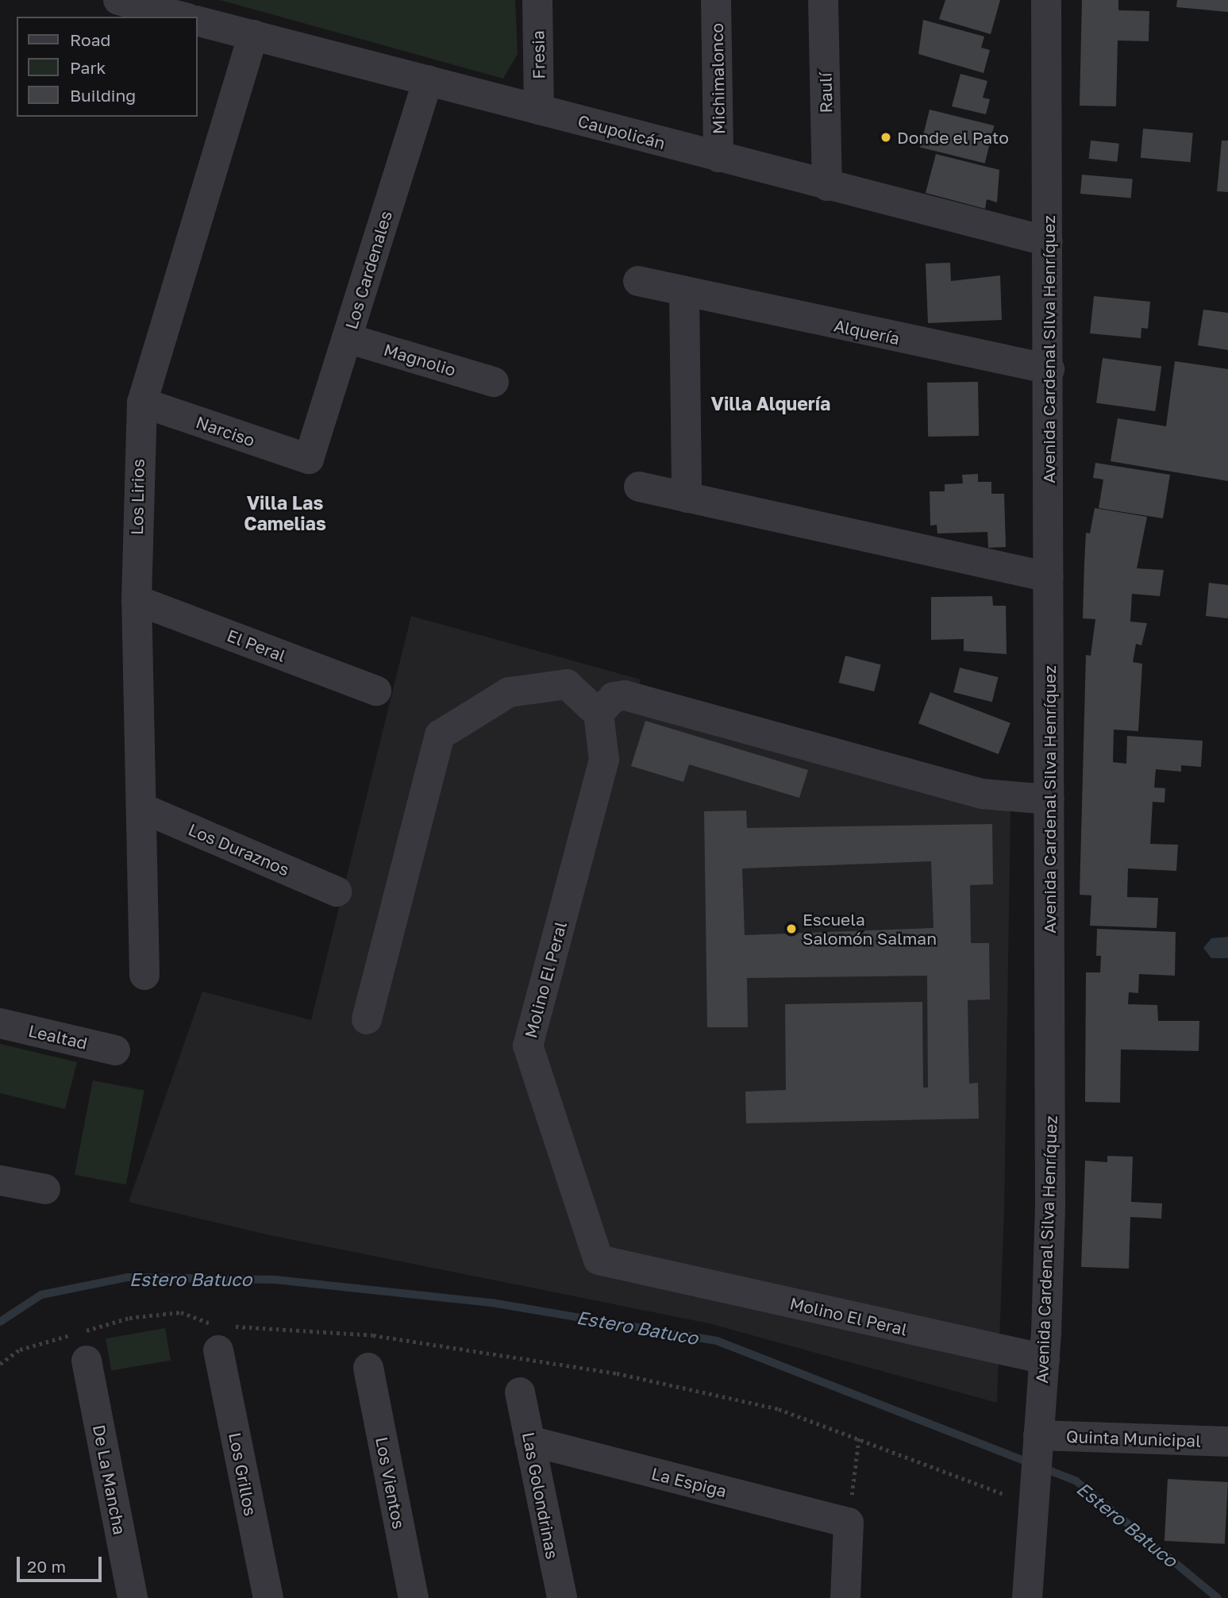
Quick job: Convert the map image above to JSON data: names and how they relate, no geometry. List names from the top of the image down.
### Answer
{
  "streets": {
    "street": [
      "Fresia",
      "Michimalonco",
      "Raulí",
      "Caupolicán",
      "Los Cardenales",
      "Alquería",
      "Avenida Cardenal Silva Henríquez",
      "Magnolio",
      "Narciso",
      "Los Lirios",
      "El Peral",
      "Los Duraznos",
      "Molino El Peral",
      "Lealtad",
      "Quinta Municipal",
      "Los Grillos",
      "De La Mancha",
      "La Espiga",
      "Los Vientos",
      "Las Golondrinas"
    ]
  },
  "crossings": [
    ["Fresia", "Caupolicán"],
    ["Michimalonco", "Caupolicán"],
    ["Raulí", "Caupolicán"],
    ["Caupolicán", "Los Cardenales"],
    ["Caupolicán", "Avenida Cardenal Silva Henríquez"],
    ["Caupolicán", "Los Lirios"],
    ["Los Cardenales", "Magnolio"],
    ["Los Cardenales", "Narciso"],
    ["Alquería", "Avenida Cardenal Silva Henríquez"],
    ["Avenida Cardenal Silva Henríquez", "Molino El Peral"],
    ["Avenida Cardenal Silva Henríquez", "Quinta Municipal"],
    ["Narciso", "Los Lirios"],
    ["Los Lirios", "El Peral"],
    ["Los Lirios", "Los Duraznos"],
    ["La Espiga", "Las Golondrinas"]
  ],
  "districts": ["Villa Alquería", "Villa Las Camelias"],
  "water": ["Estero Batuco"],
  "places": ["Donde el Pato", "Escuela Salomón Salman"],
  "legend": ["Road", "Park", "Building"],
  "scale_bar": "20 m"
}
